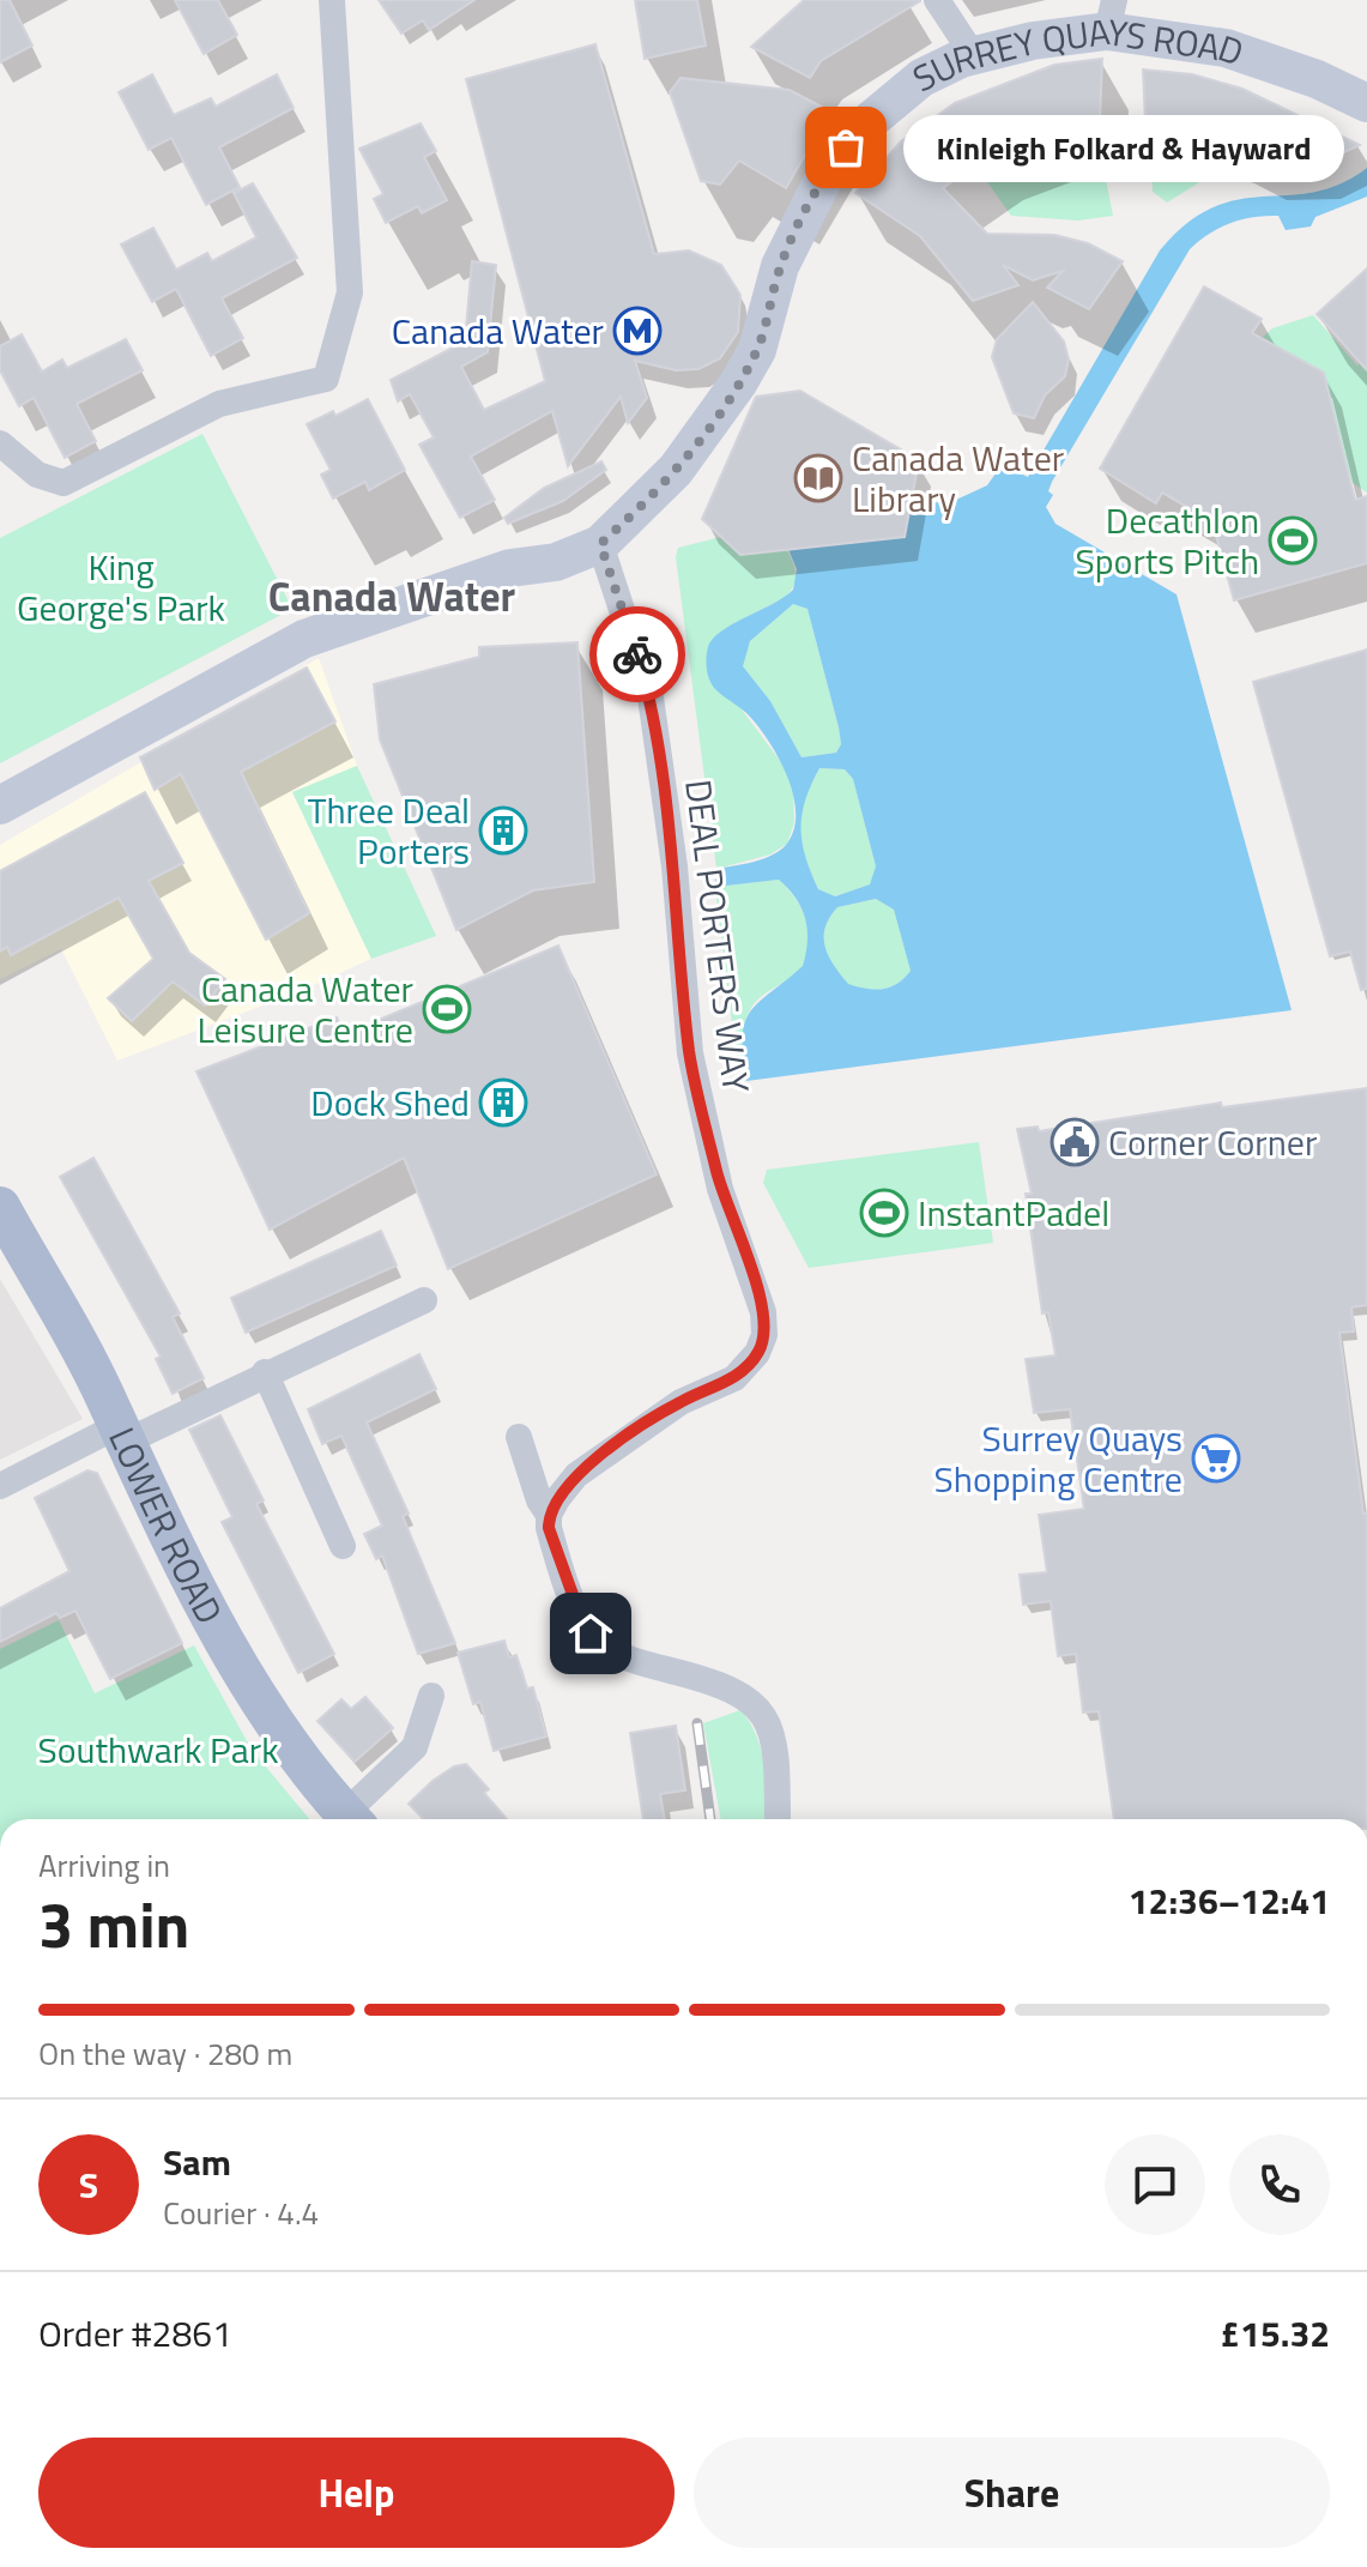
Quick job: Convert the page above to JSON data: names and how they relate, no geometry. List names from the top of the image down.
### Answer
{
  "streets": {
    "main road": ["LOWER ROAD"],
    "street": ["SURREY QUAYS ROAD", "DEAL PORTERS WAY"]
  },
  "crossings": [
    ["SURREY QUAYS ROAD", "DEAL PORTERS WAY"]
  ],
  "districts": ["Canada Water"],
  "parks": ["King George's Park", "Southwark Park"],
  "places": {
    "other": ["Kinleigh Folkard & Hayward"],
    "metro station": ["Canada Water"],
    "library": ["Canada Water Library"],
    "sports": ["Decathlon Sports Pitch", "Canada Water Leisure Centre", "InstantPadel"],
    "building": ["Three Deal Porters", "Dock Shed"],
    "public building": ["Corner Corner"],
    "supermarket": ["Surrey Quays Shopping Centre"]
  },
  "page": {
    "bubble": "Kinleigh Folkard & Hayward",
    "heading": ["3 min", "Arriving in", "12:36–12:41"],
    "panel": [
      "Sam",
      "Courier · 4.4",
      "Order #2861",
      "£15.32"
    ],
    "bar": "On the way · 280 m",
    "round": "S",
    "buttons": ["Help", "Share"]
  }
}
